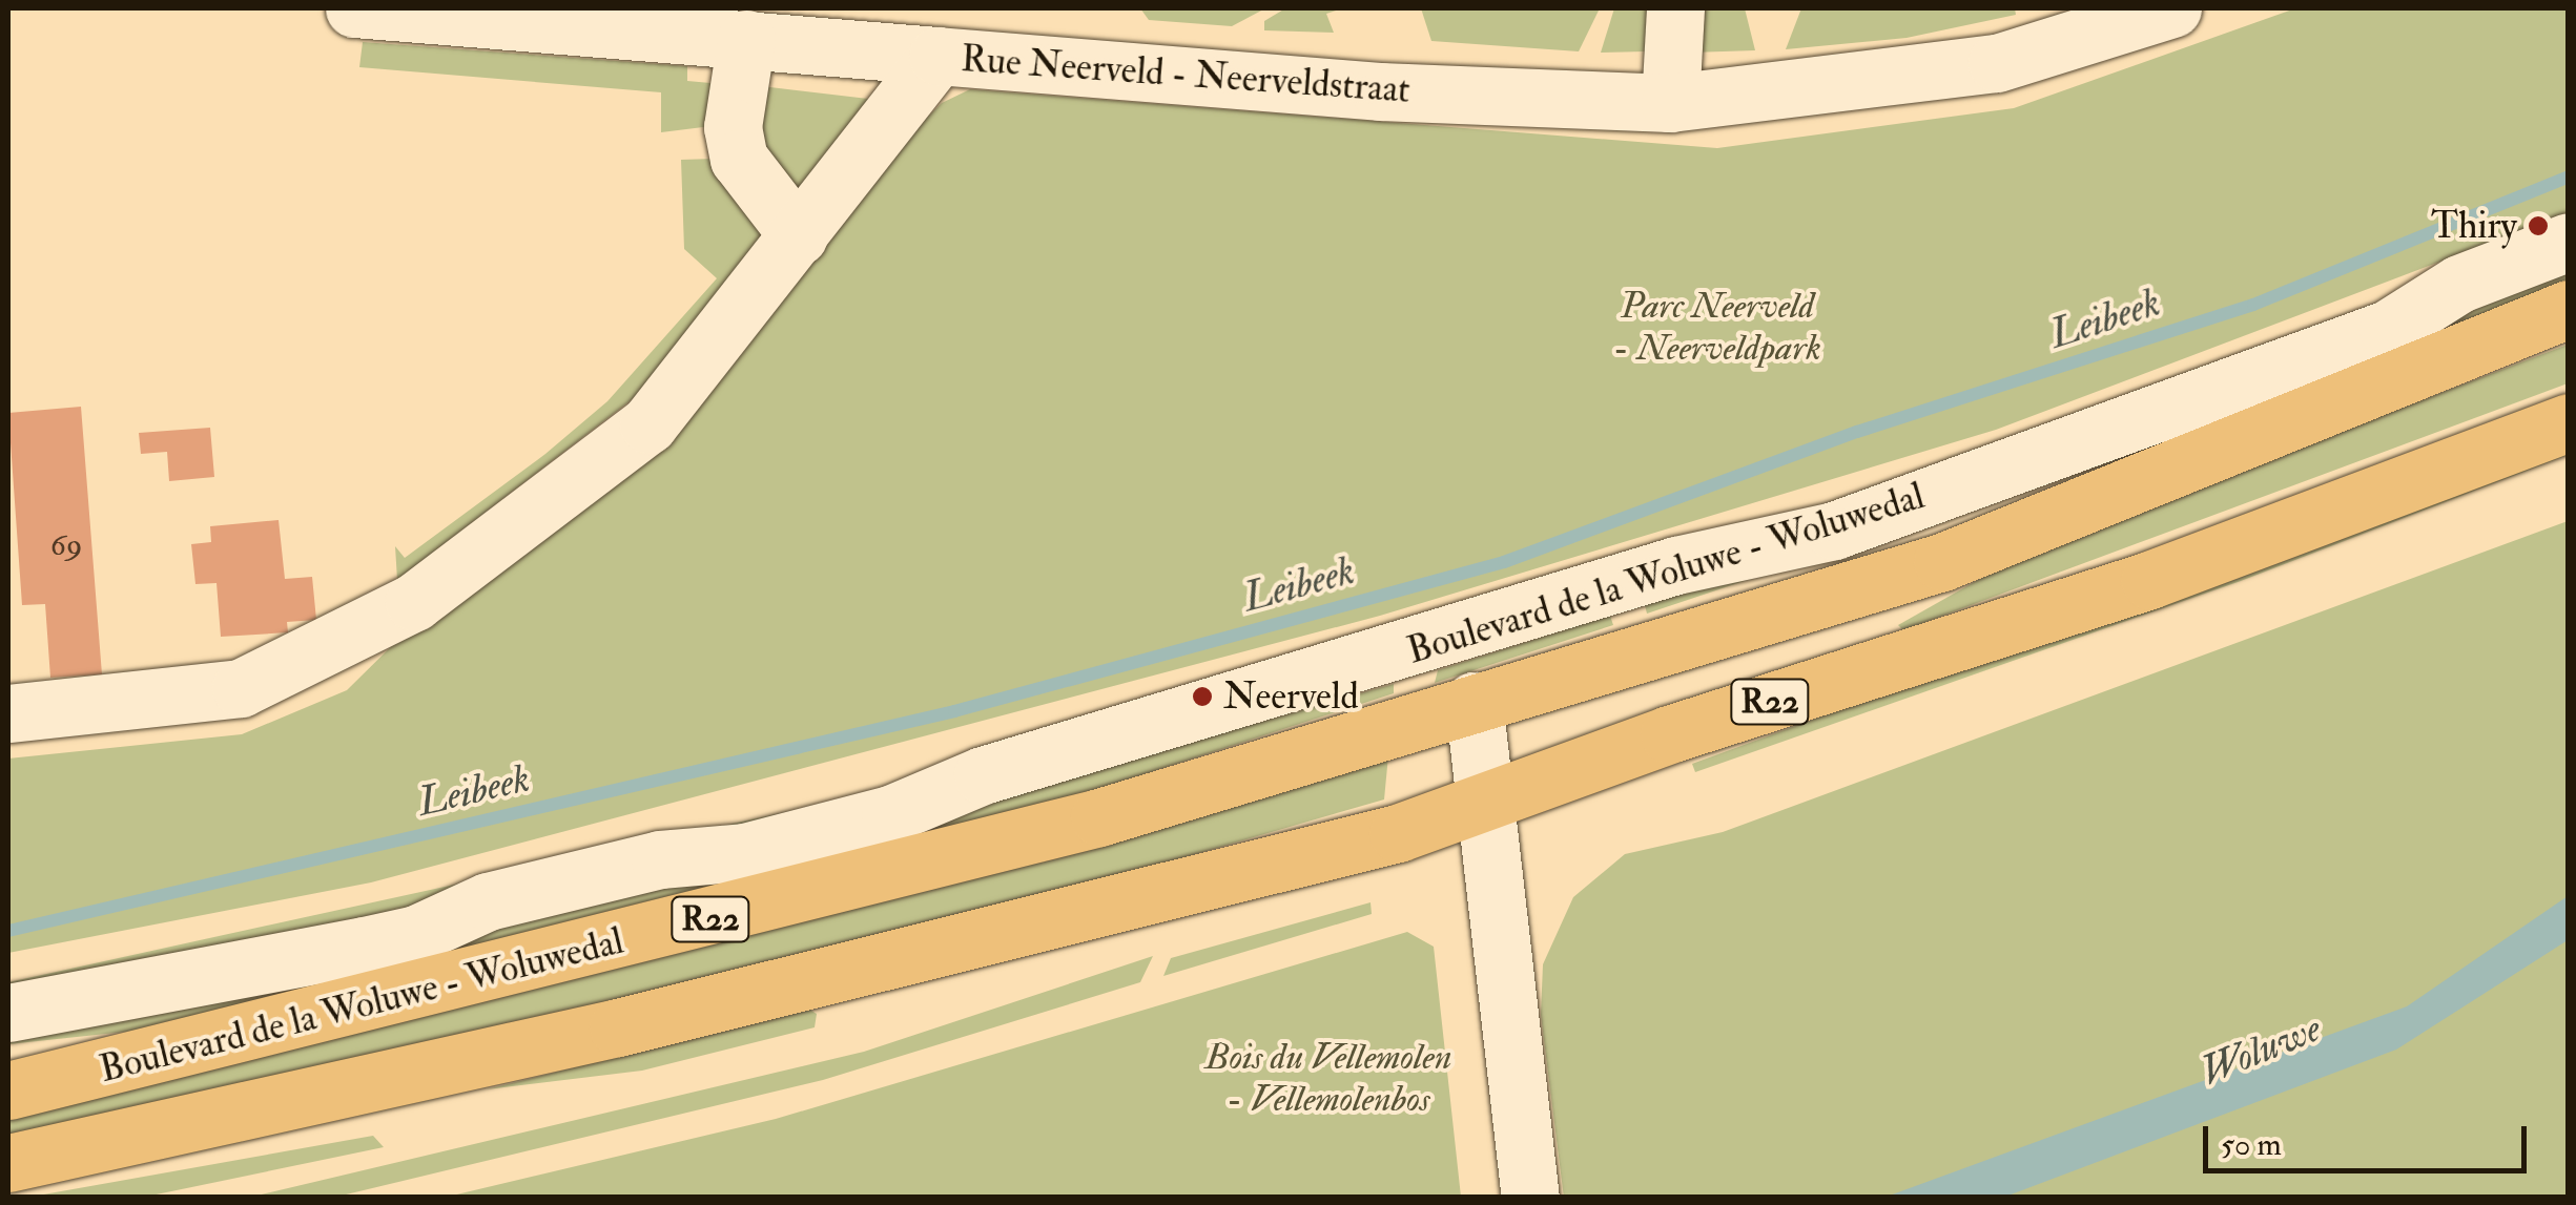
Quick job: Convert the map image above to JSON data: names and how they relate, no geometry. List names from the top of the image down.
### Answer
{
  "streets": {
    "highway": ["Boulevard de la Woluwe - Woluwedal", "R22"],
    "street": ["Rue Neerveld - Neerveldstraat"]
  },
  "water": ["Leibeek", "Woluwe"],
  "parks": ["Parc Neerveld - Neerveldpark", "Bois du Vellemolen - Vellemolenbos"],
  "places": ["Thiry", "Neerveld"],
  "house_numbers": ["69"],
  "scale_bar": "50 m"
}
